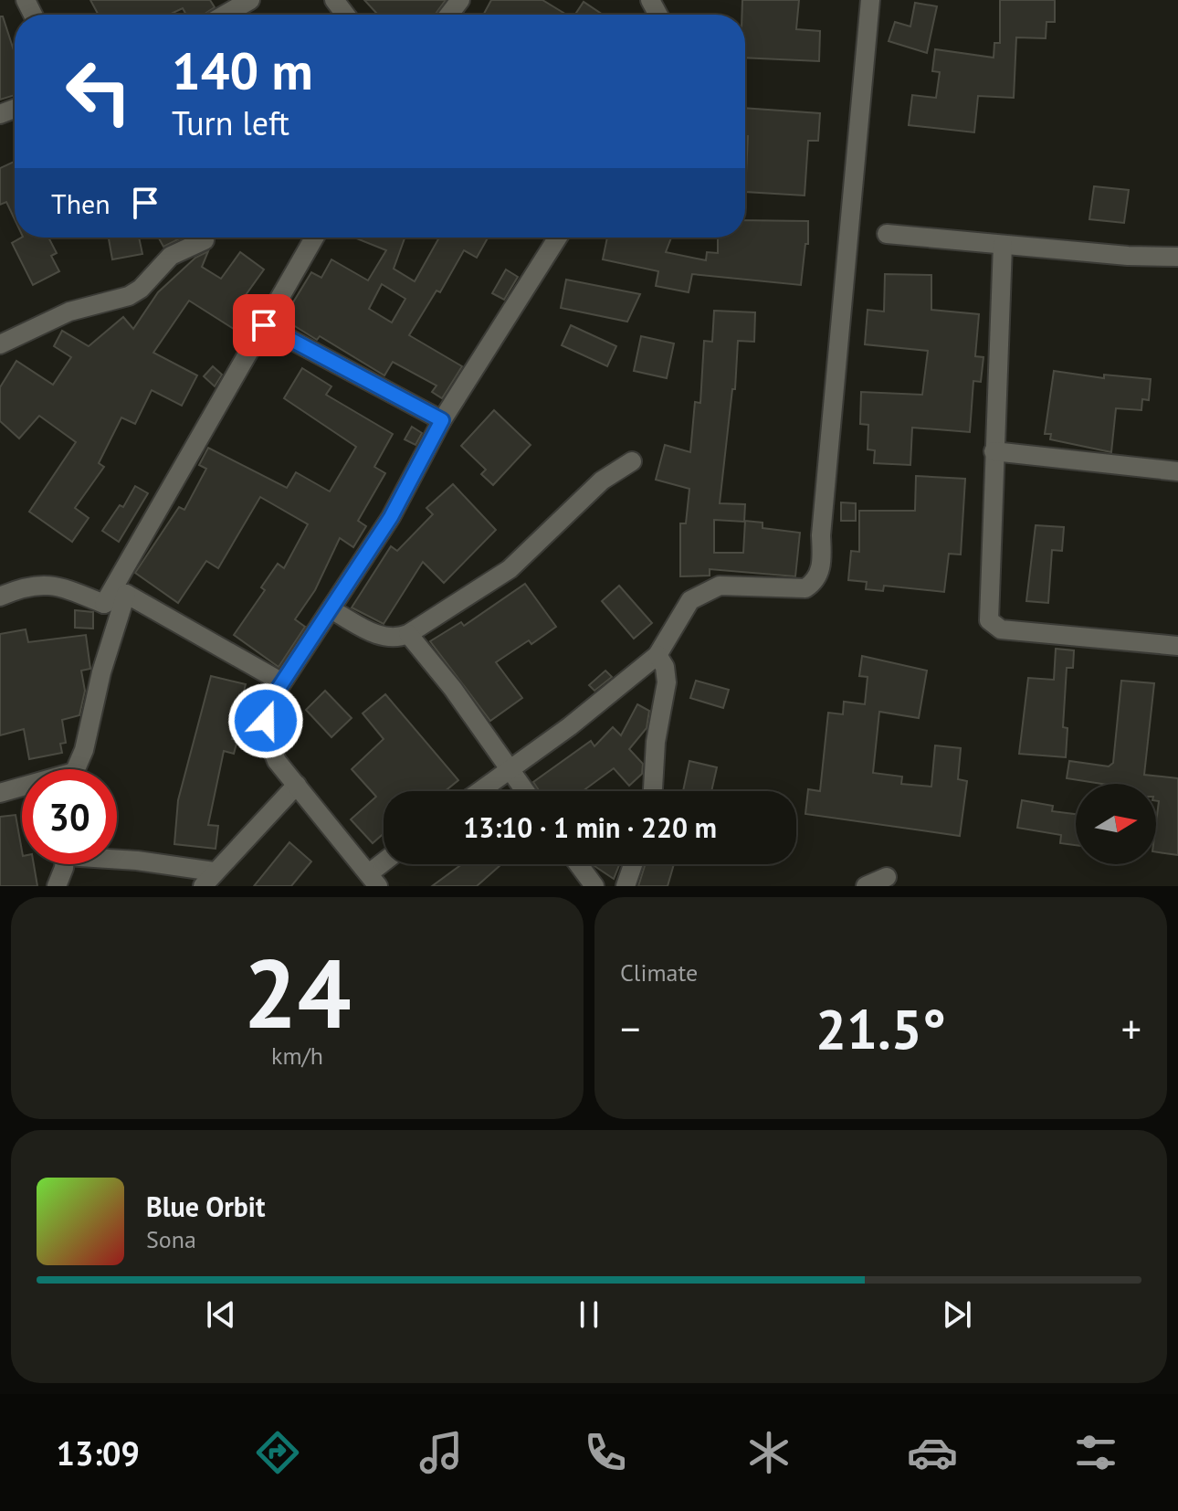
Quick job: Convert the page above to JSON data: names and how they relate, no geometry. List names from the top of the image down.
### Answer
{
  "north": "right",
  "page": {
    "turn": ["140 m", "Turn left"],
    "then": "Then",
    "limit": "30",
    "trip": "13:10 · 1 min · 220 m",
    "tile": [
      ["24", "km/h"],
      "Climate"
    ],
    "heat": ["−", "21.5°", "+"],
    "song": ["Blue Orbit", "Sona"],
    "tabs": "13:09"
  }
}
